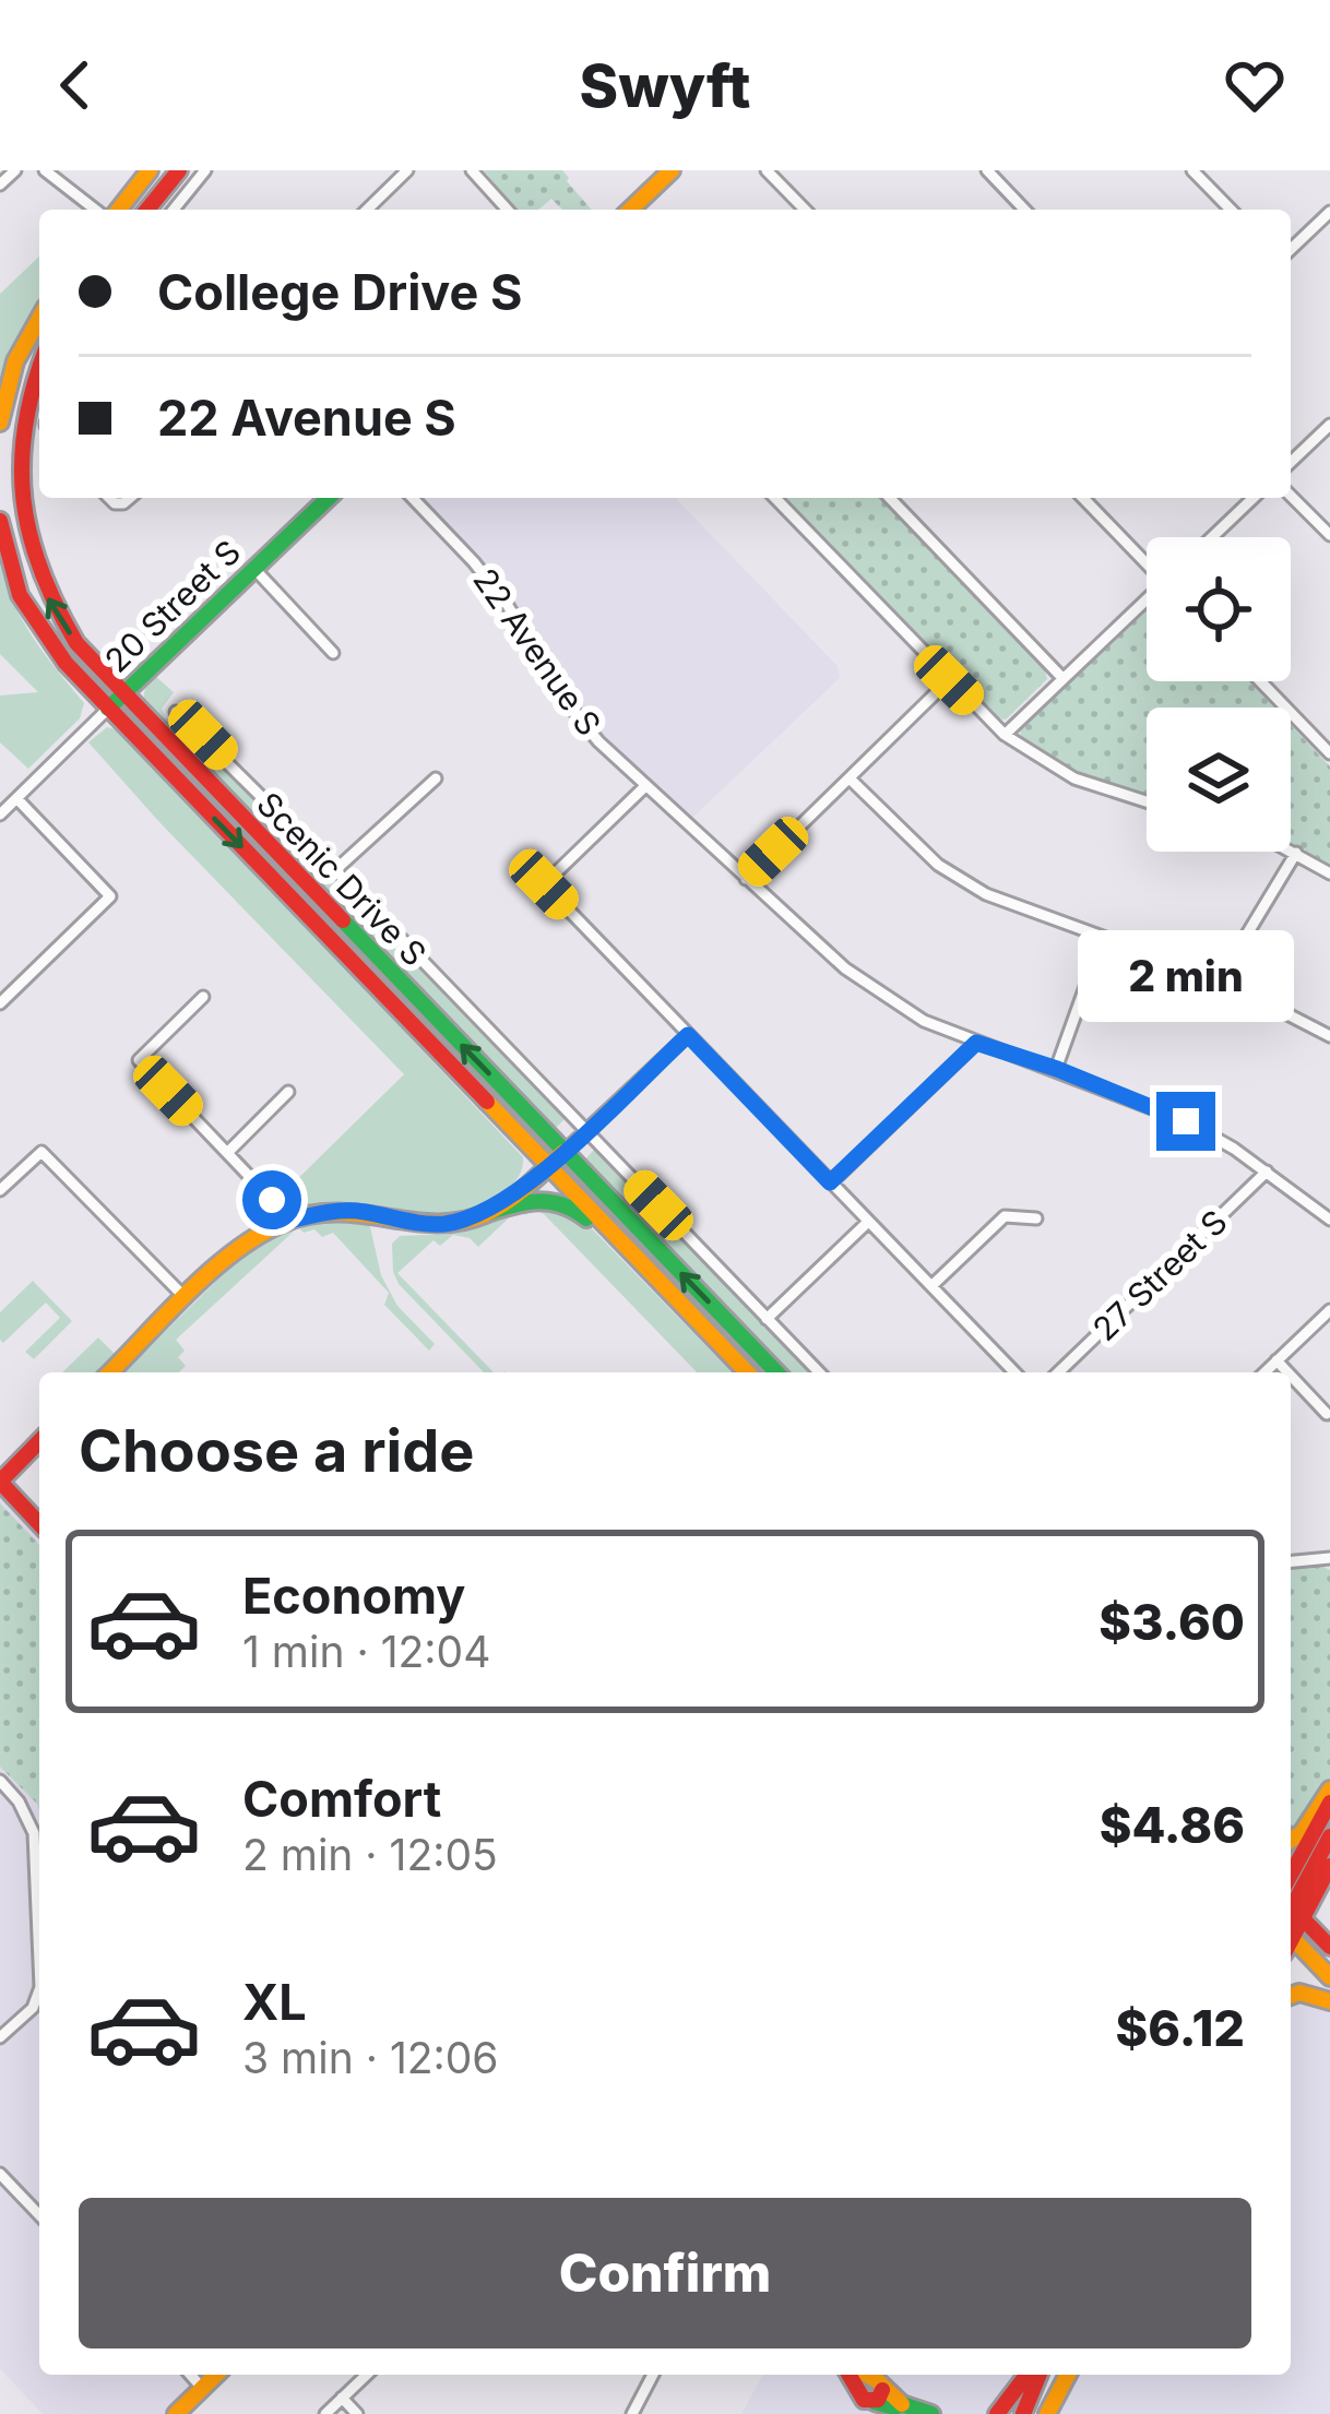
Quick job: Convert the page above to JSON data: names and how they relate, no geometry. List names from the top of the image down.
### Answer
{
  "streets": {
    "main road": ["20 Street S", "Scenic Drive S"],
    "street": ["22 Avenue S", "27 Street S"]
  },
  "crossings": [
    ["20 Street S", "Scenic Drive S"],
    ["22 Avenue S", "27 Street S"]
  ],
  "page": {
    "header": "Swyft",
    "banner": ["College Drive S", "22 Avenue S"],
    "bubble": "2 min",
    "heading": "Choose a ride",
    "list": [
      {
        "name": "Economy",
        "note": "1 min · 12:04",
        "value": "$3.60"
      },
      {
        "name": "Comfort",
        "note": "2 min · 12:05",
        "value": "$4.86"
      },
      {
        "name": "XL",
        "note": "3 min · 12:06",
        "value": "$6.12"
      }
    ],
    "buttons": "Confirm"
  }
}
